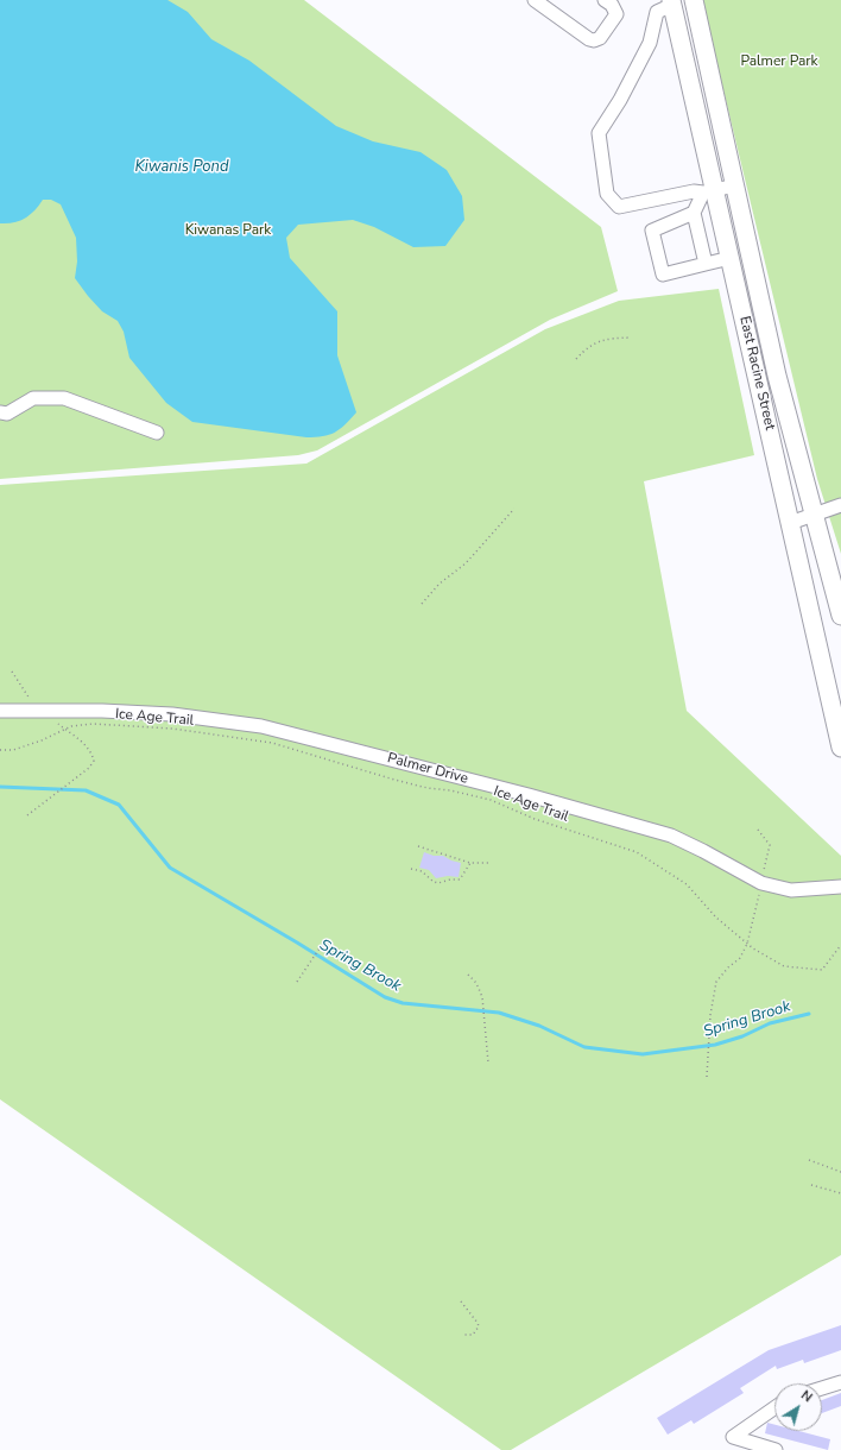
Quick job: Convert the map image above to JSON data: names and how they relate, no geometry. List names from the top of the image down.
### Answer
{
  "streets": {
    "main road": ["East Racine Street"],
    "street": ["Palmer Drive"],
    "path": ["Ice Age Trail"]
  },
  "water": ["Kiwanis Pond", "Spring Brook"],
  "parks": ["Palmer Park", "Kiwanas Park"],
  "north": "top right"
}
